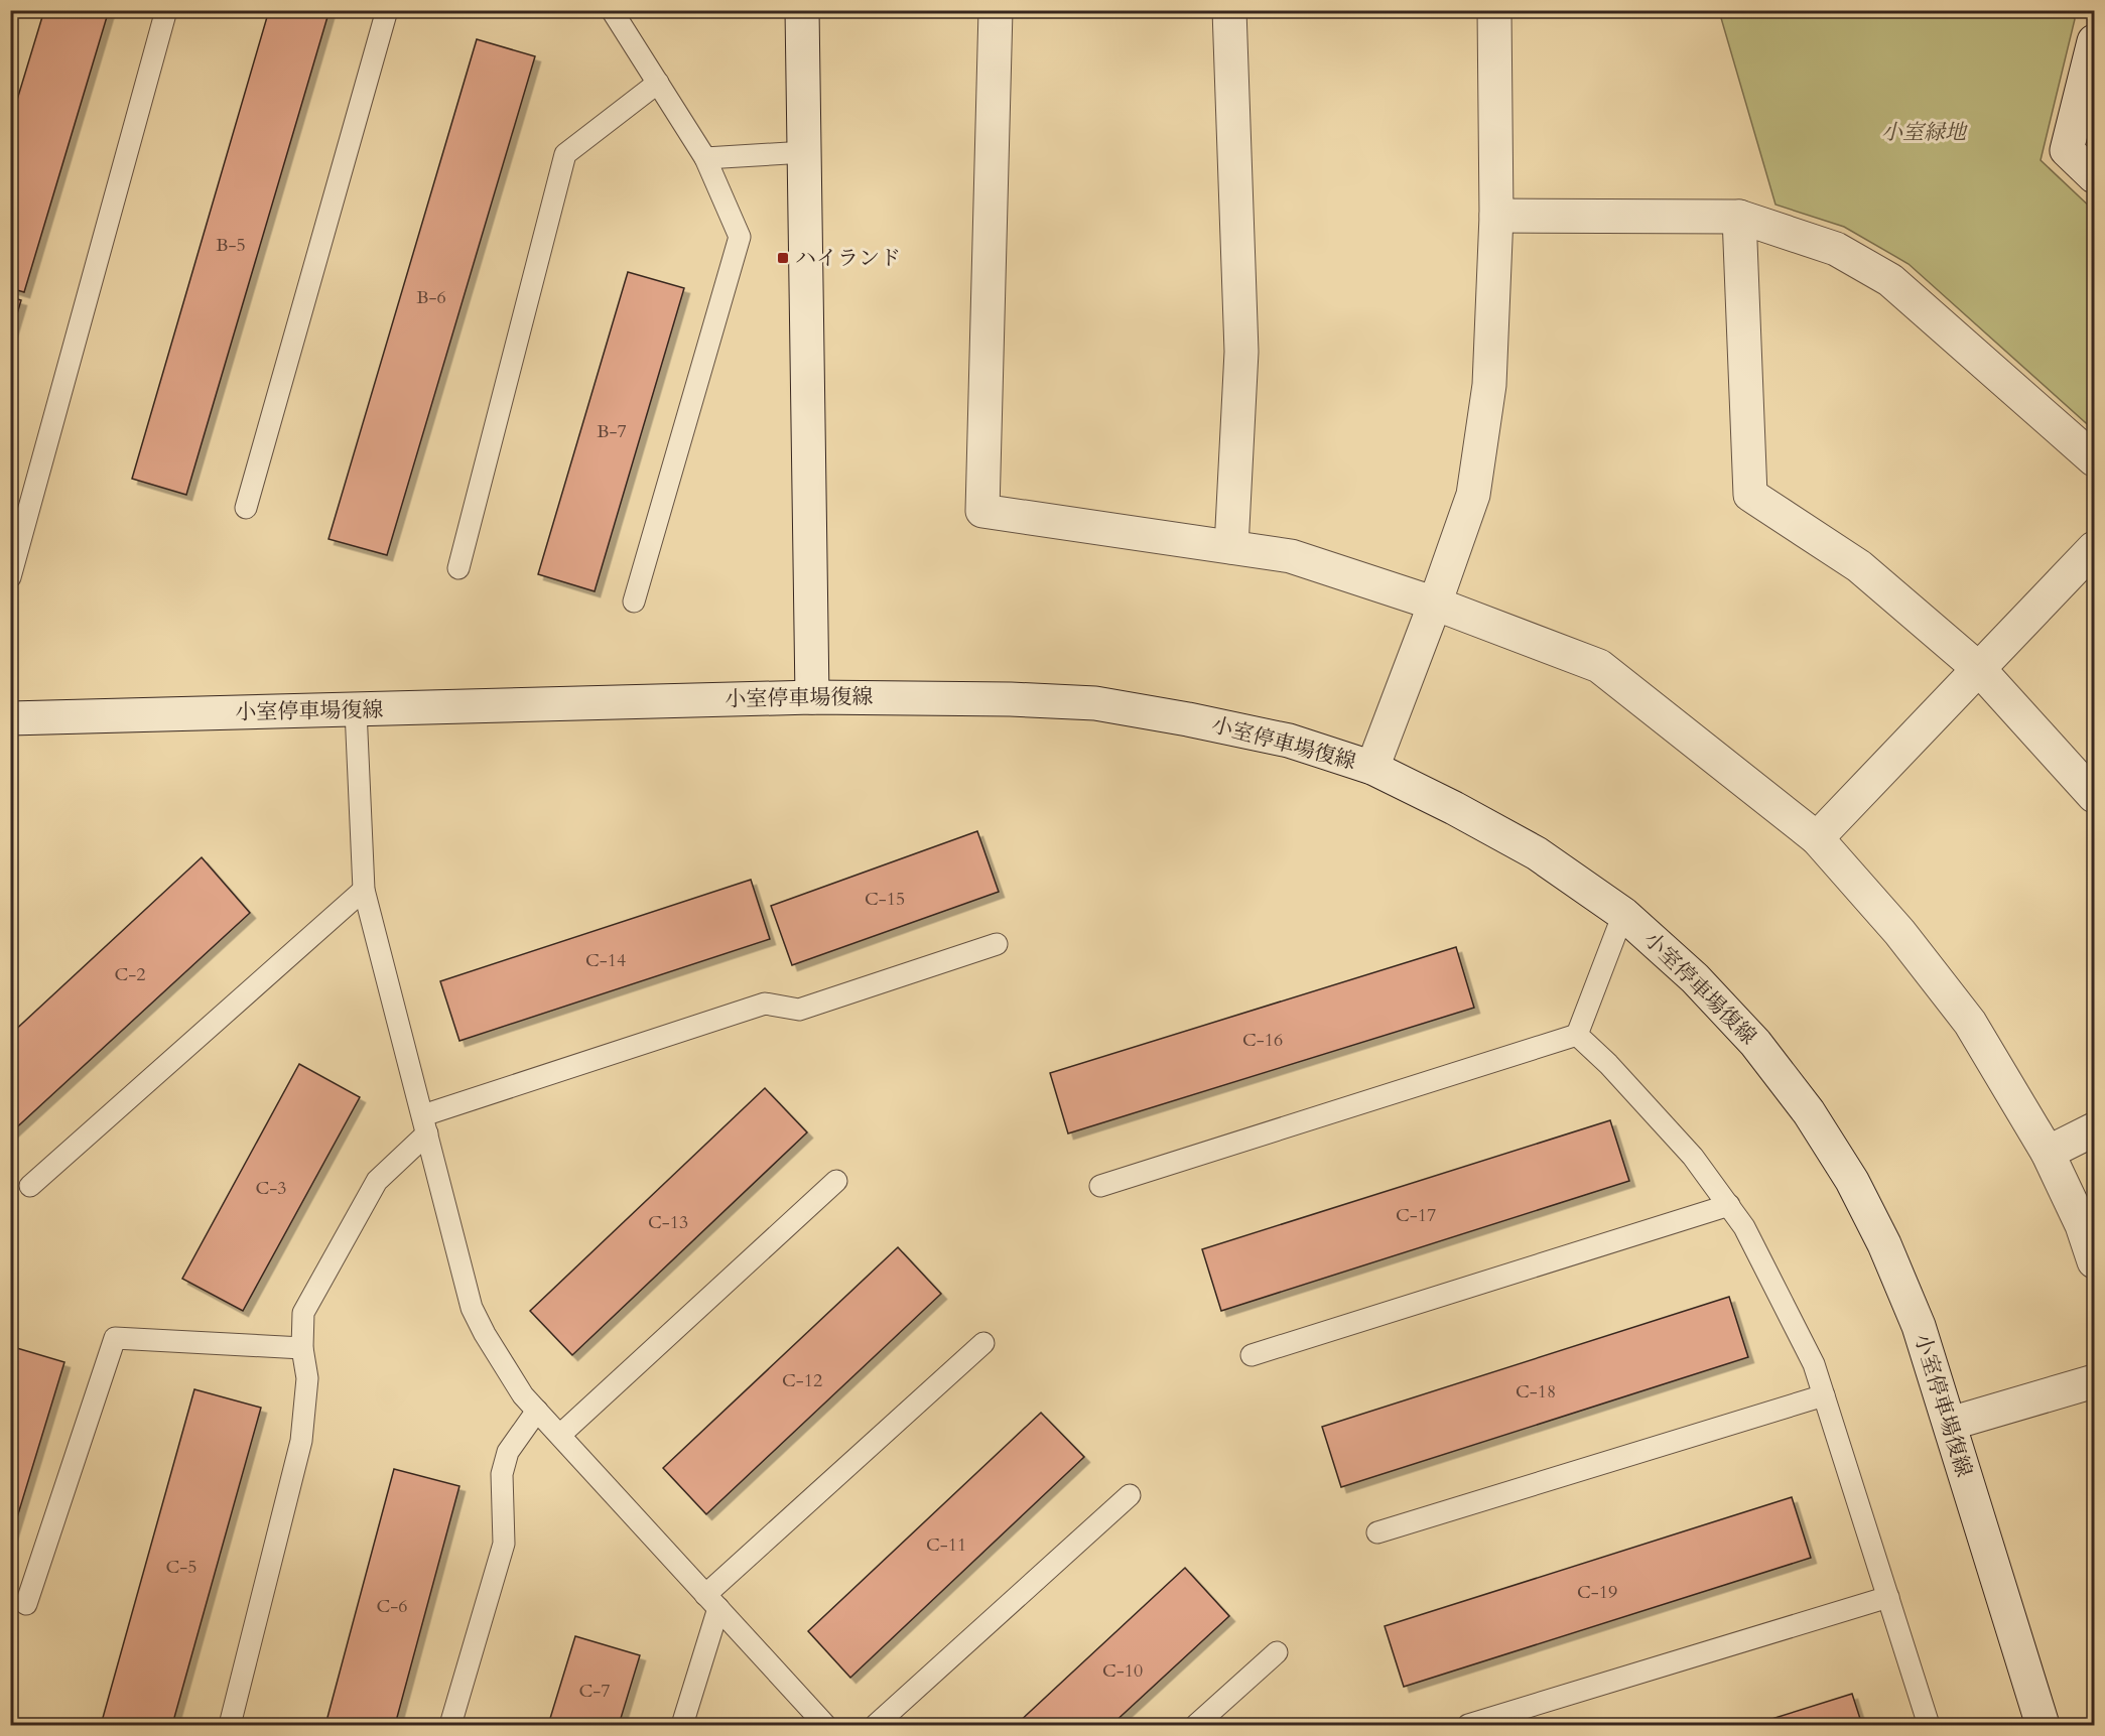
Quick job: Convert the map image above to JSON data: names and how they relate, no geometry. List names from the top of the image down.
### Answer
{
  "streets": {
    "street": ["小室停車場復線"]
  },
  "parks": ["小室緑地"],
  "places": {
    "transit": ["ハイランド"]
  },
  "house_numbers": [
    "B-5",
    "B-6",
    "B-7",
    "C-15",
    "C-14",
    "C-2",
    "C-16",
    "C-3",
    "C-17",
    "C-13",
    "C-12",
    "C-18",
    "C-11",
    "C-5",
    "C-19",
    "C-6",
    "C-10",
    "C-7"
  ]
}
